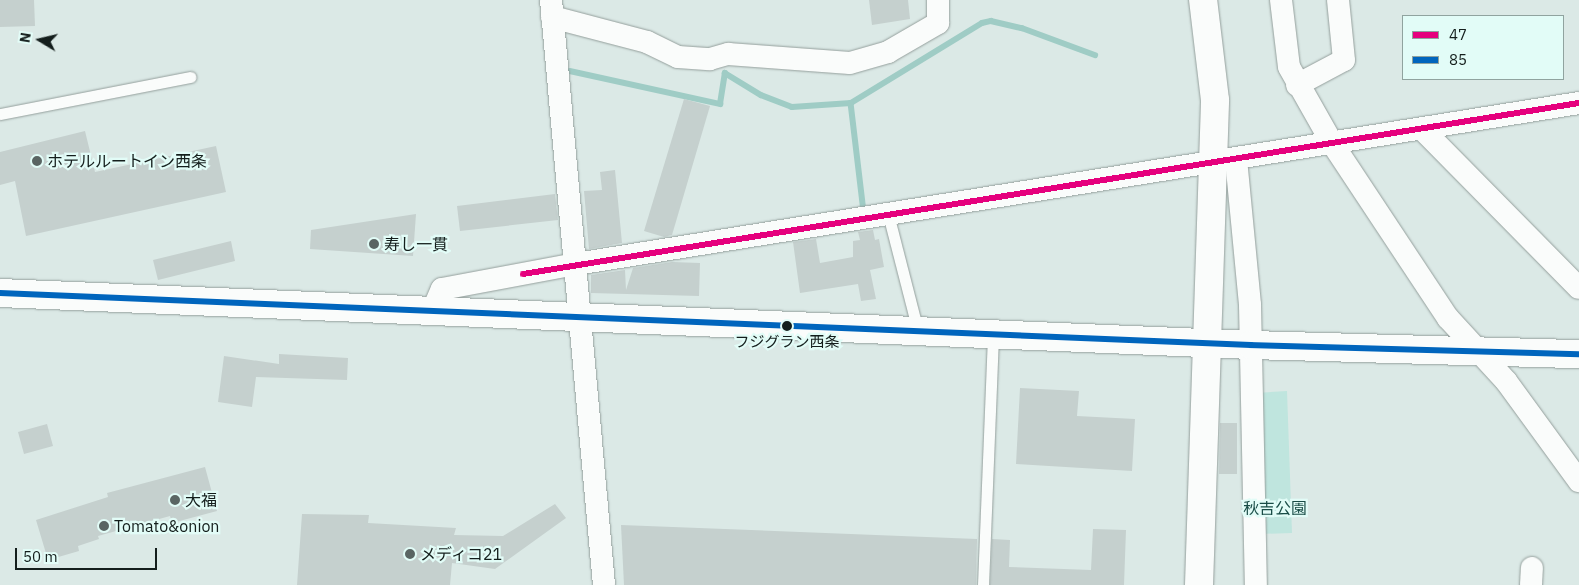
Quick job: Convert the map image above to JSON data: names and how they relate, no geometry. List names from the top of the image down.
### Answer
{
  "parks": ["秋吉公園"],
  "places": [
    "ホテルルートイン西条",
    "寿し一貫",
    "フジグラン西条",
    "大福",
    "Tomato&onion",
    "メディコ21"
  ],
  "lines": ["transit line 47", "transit line 85"],
  "legend": ["47", "85"],
  "scale_bar": "50 m",
  "north": "left"
}
